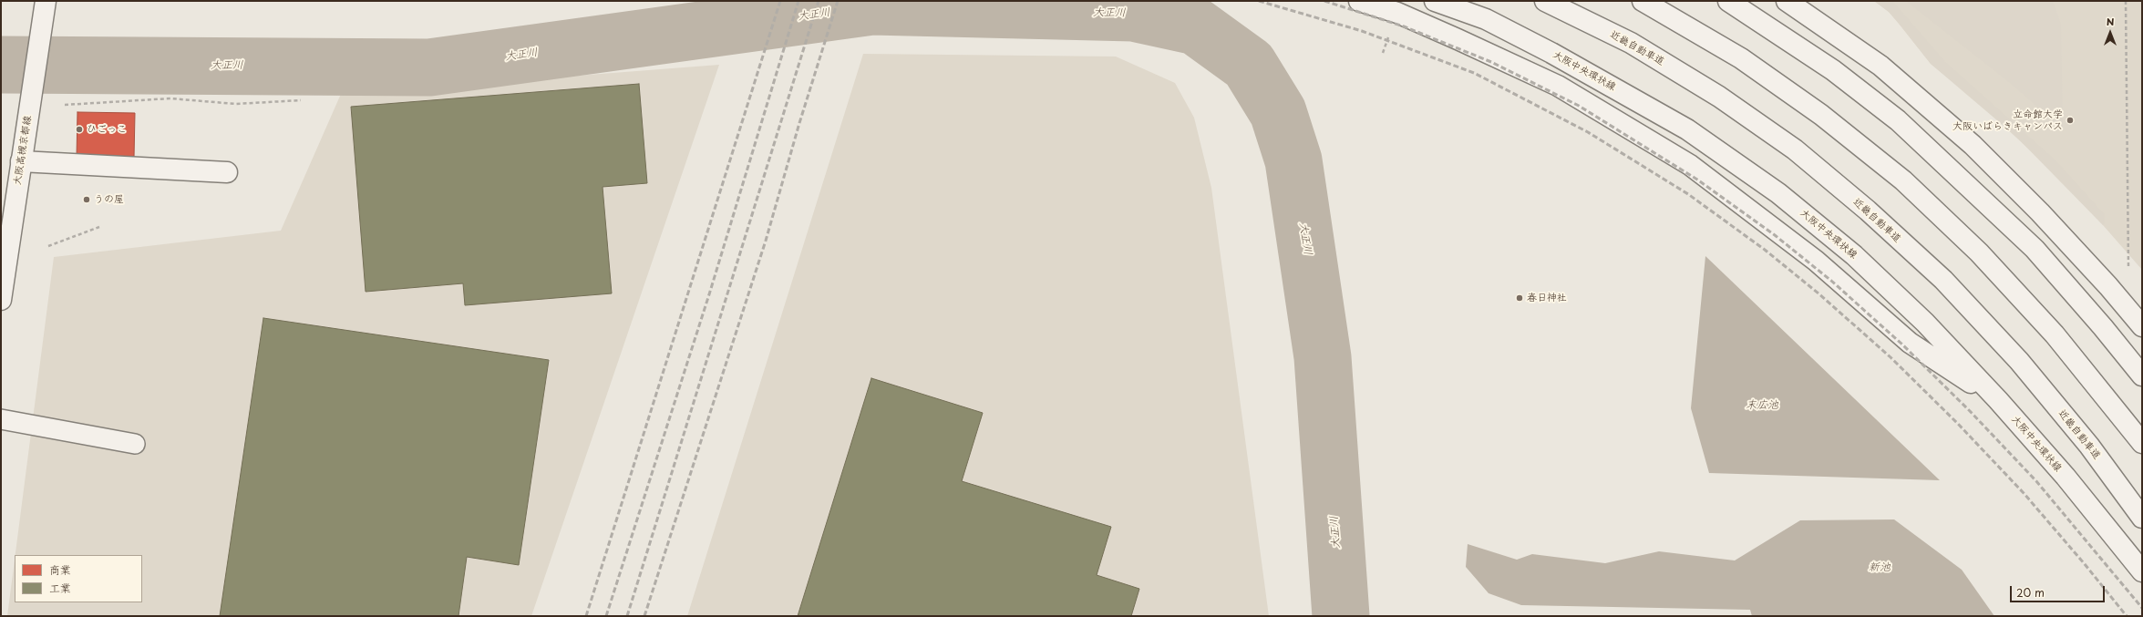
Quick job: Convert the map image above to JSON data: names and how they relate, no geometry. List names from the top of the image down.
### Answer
{
  "streets": {
    "main road": ["近畿自動車道", "大阪中央環状線", "大阪高槻京都線"]
  },
  "water": ["大正川", "末広池", "新池"],
  "places": [
    "立命館大学 大阪いばらきキャンパス",
    "ひごっこ",
    "うの屋",
    "春日神社"
  ],
  "legend": ["商業", "工業"],
  "scale_bar": "20 m",
  "north": "top"
}
